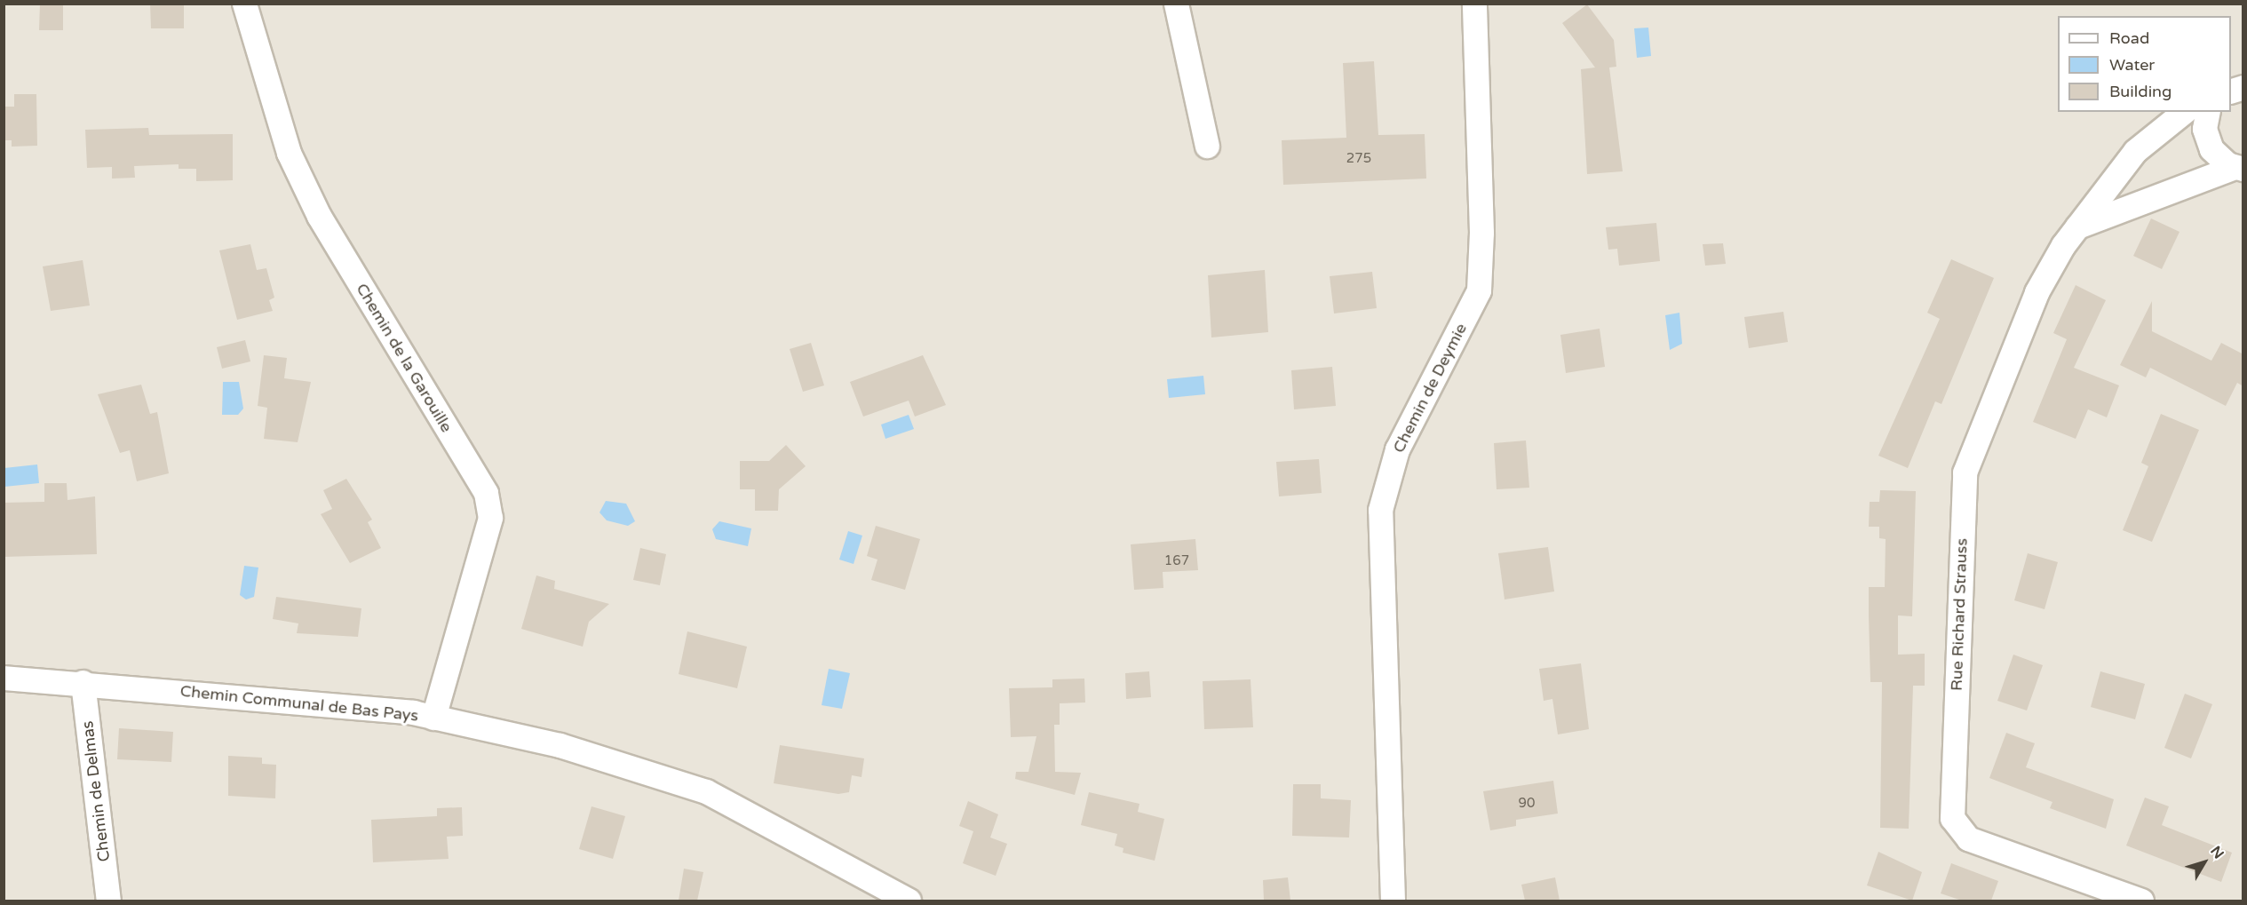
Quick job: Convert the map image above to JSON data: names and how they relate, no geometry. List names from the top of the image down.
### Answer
{
  "streets": {
    "street": [
      "Chemin de la Garouille",
      "Chemin de Deymie",
      "Rue Richard Strauss",
      "Chemin Communal de Bas Pays",
      "Chemin de Delmas"
    ]
  },
  "crossings": [
    ["Chemin de la Garouille", "Chemin Communal de Bas Pays"],
    ["Chemin Communal de Bas Pays", "Chemin de Delmas"]
  ],
  "house_numbers": ["275", "167", "90"],
  "legend": ["Road", "Water", "Building"],
  "north": "top right"
}
